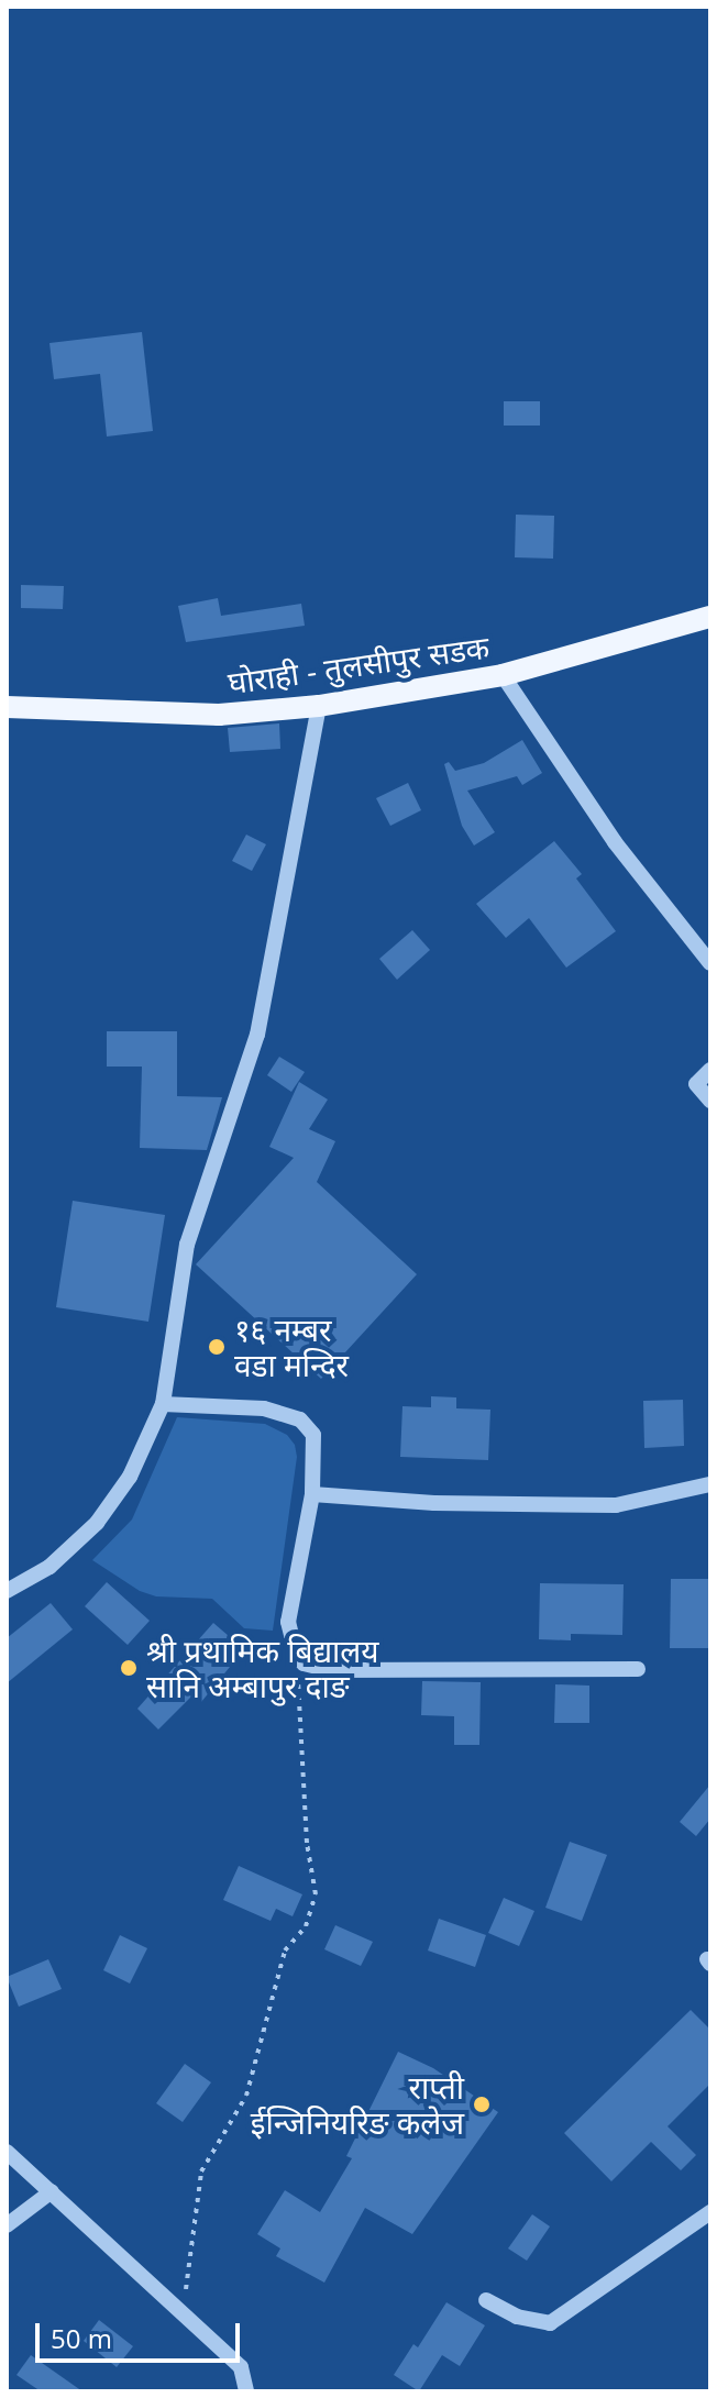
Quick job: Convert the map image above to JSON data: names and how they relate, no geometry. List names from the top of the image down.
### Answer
{
  "streets": {
    "main road": ["घोराही - तुलसीपुर सडक"]
  },
  "places": ["१६ नम्बर वडा मन्दिर", "श्री प्रथामिक बिद्यालय सानि अम्बापुर दाङ", "राप्ती ईन्जिनियरिङ कलेज"],
  "scale_bar": "50 m"
}
